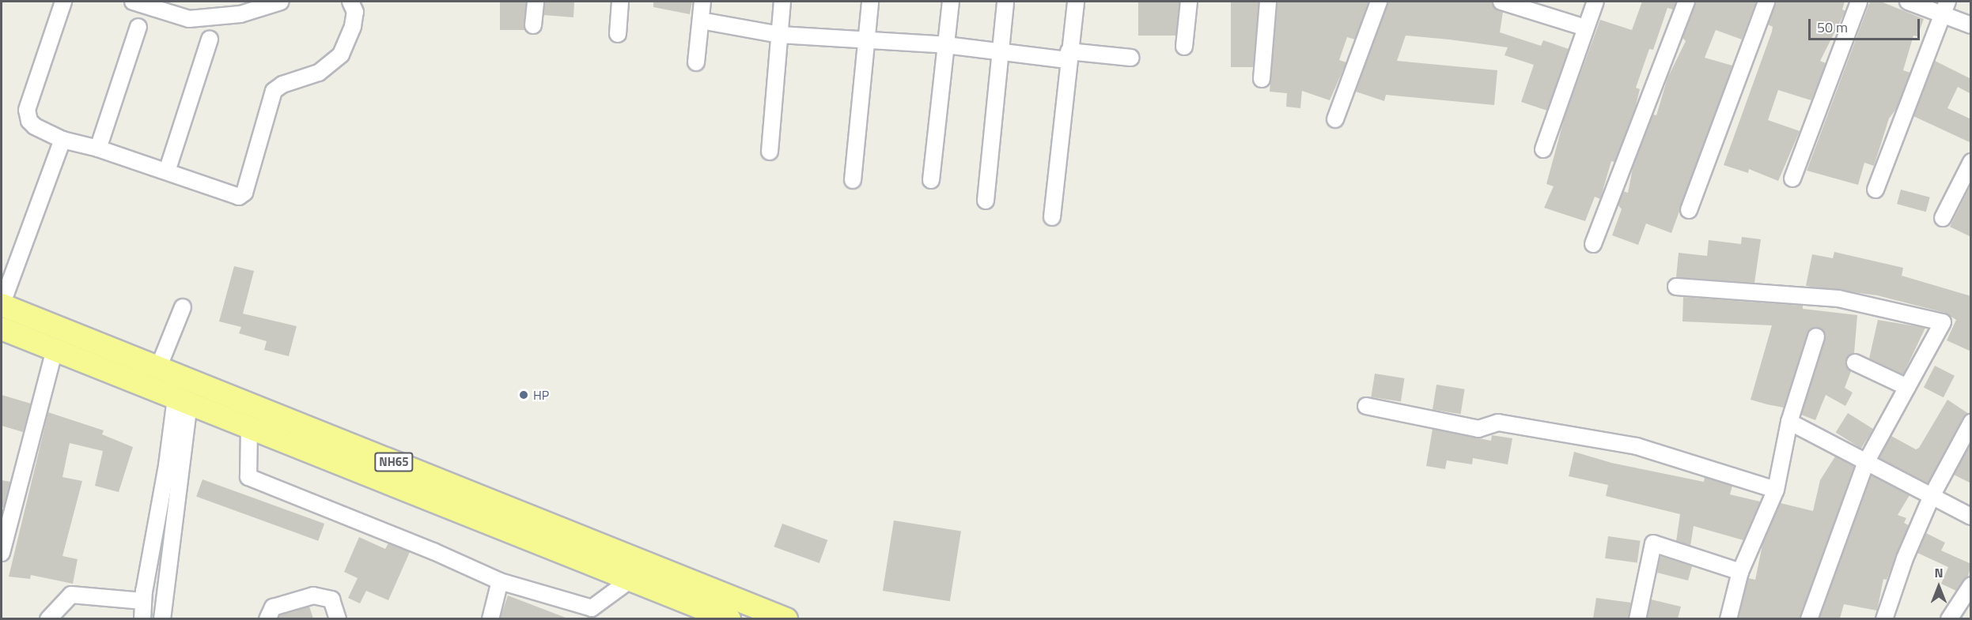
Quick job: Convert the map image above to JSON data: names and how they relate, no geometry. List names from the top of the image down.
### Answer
{
  "streets": {
    "highway": ["NH65"]
  },
  "places": ["HP"],
  "scale_bar": "50 m",
  "north": "top"
}
